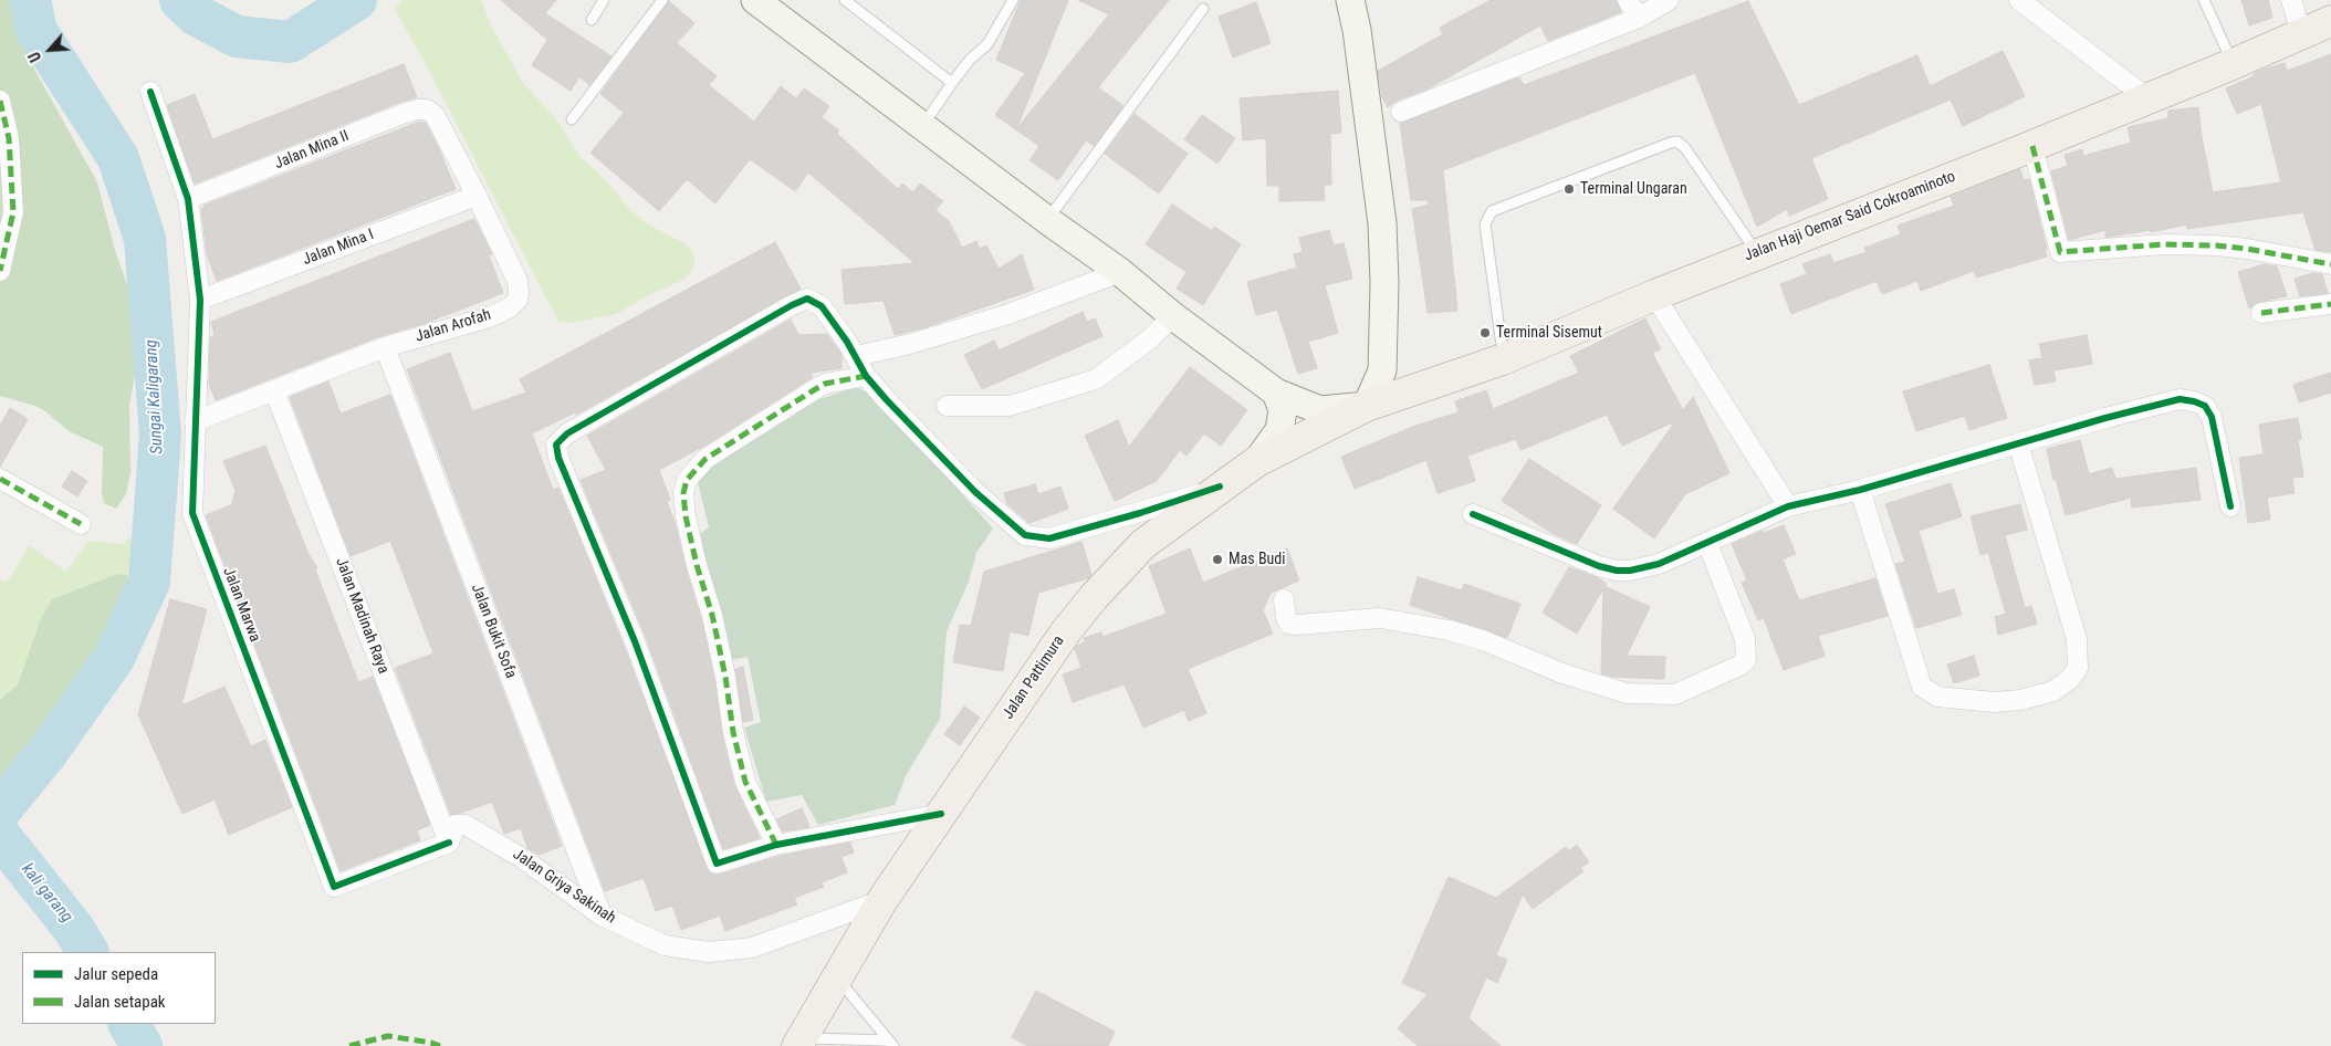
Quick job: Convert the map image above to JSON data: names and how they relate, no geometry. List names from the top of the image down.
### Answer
{
  "streets": {
    "main road": ["Jalan Haji Oemar Said Cokroaminoto", "Jalan Pattimura"],
    "street": [
      "Jalan Mina II",
      "Jalan Mina I",
      "Jalan Arofah",
      "Jalan Marwa",
      "Jalan Madinah Raya",
      "Jalan Bukit Sofa",
      "Jalan Griya Sakinah"
    ]
  },
  "crossings": [
    ["Jalan Mina II", "Jalan Arofah"],
    ["Jalan Mina II", "Jalan Marwa"],
    ["Jalan Haji Oemar Said Cokroaminoto", "Jalan Pattimura"],
    ["Jalan Mina I", "Jalan Arofah"],
    ["Jalan Mina I", "Jalan Marwa"],
    ["Jalan Arofah", "Jalan Marwa"],
    ["Jalan Arofah", "Jalan Madinah Raya"],
    ["Jalan Arofah", "Jalan Bukit Sofa"],
    ["Jalan Marwa", "Jalan Madinah Raya"],
    ["Jalan Marwa", "Jalan Griya Sakinah"],
    ["Jalan Madinah Raya", "Jalan Griya Sakinah"],
    ["Jalan Bukit Sofa", "Jalan Griya Sakinah"],
    ["Jalan Pattimura", "Jalan Griya Sakinah"]
  ],
  "water": ["Sungai Kaligarang", "kali garang"],
  "places": ["Terminal Ungaran", "Terminal Sisemut", "Mas Budi"],
  "legend": ["Jalur sepeda", "Jalan setapak"],
  "north": "bottom left"
}
